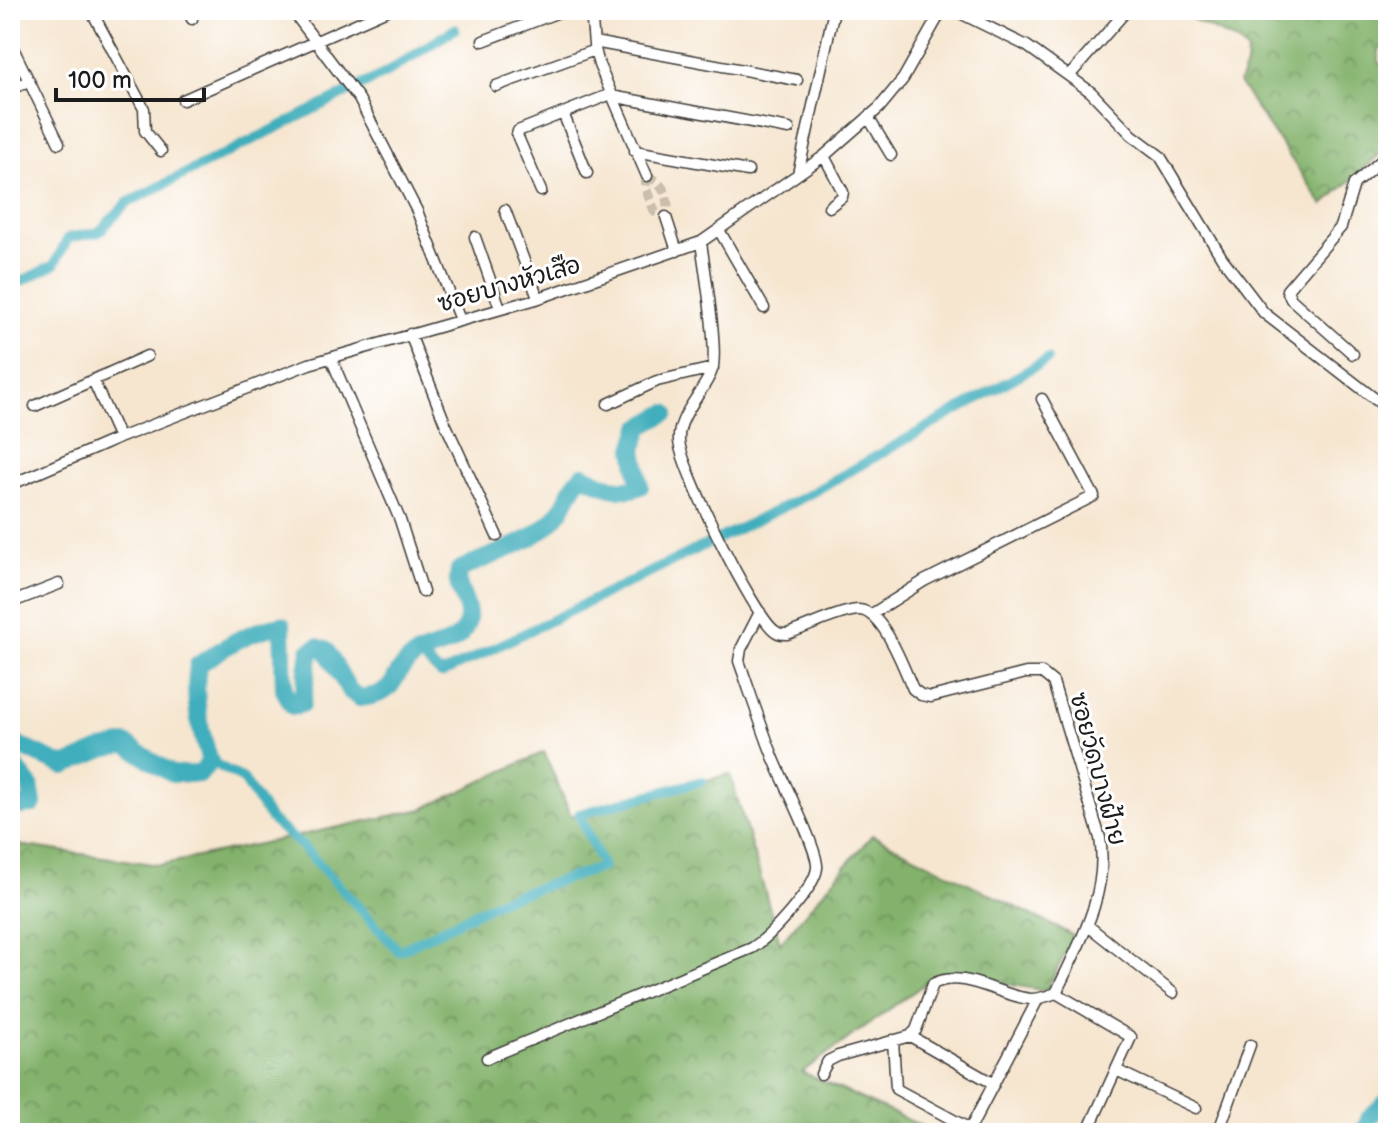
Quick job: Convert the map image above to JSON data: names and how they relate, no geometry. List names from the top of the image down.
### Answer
{
  "streets": {
    "street": ["ซอยบางหัวเสือ", "ซอยวัดบางฝ้าย"]
  },
  "scale_bar": "100 m"
}
